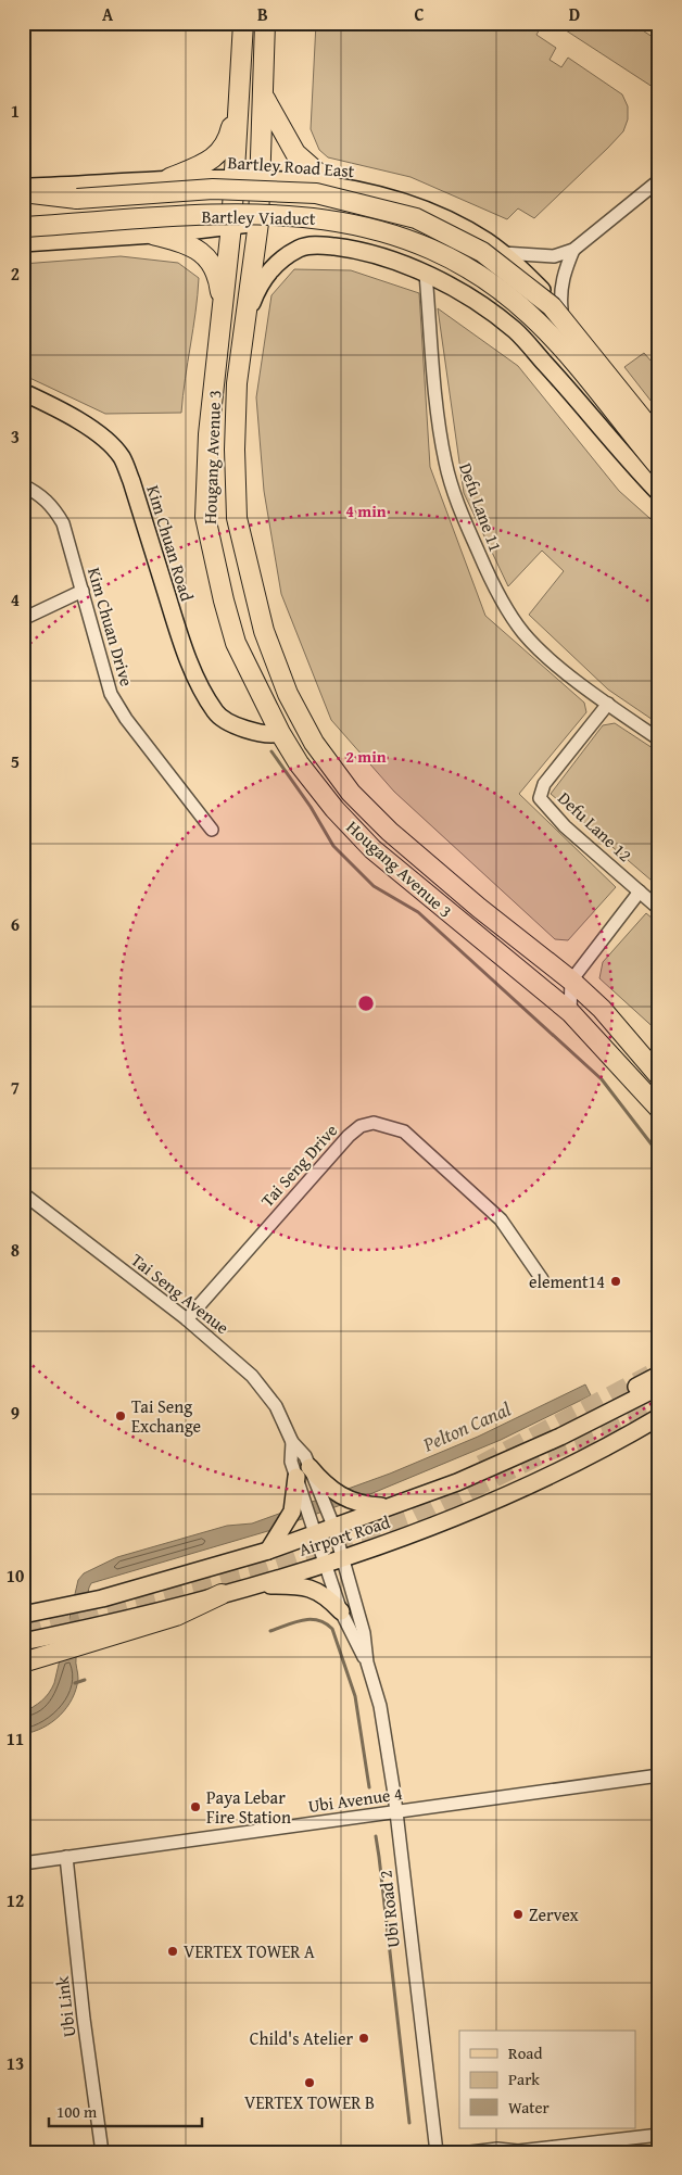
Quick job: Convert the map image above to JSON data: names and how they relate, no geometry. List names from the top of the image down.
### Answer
{
  "streets": {
    "highway": ["Bartley Viaduct", "Hougang Avenue 3"],
    "main road": ["Bartley Road East", "Kim Chuan Road", "Airport Road"],
    "street": [
      "Defu Lane 11",
      "Kim Chuan Drive",
      "Defu Lane 12",
      "Tai Seng Drive",
      "Tai Seng Avenue",
      "Ubi Avenue 4",
      "Ubi Road 2",
      "Ubi Link"
    ]
  },
  "crossings": [
    ["Bartley Road East", "Hougang Avenue 3"],
    ["Hougang Avenue 3", "Kim Chuan Road"],
    ["Defu Lane 11", "Defu Lane 12"],
    ["Tai Seng Drive", "Tai Seng Avenue"],
    ["Tai Seng Avenue", "Airport Road"],
    ["Tai Seng Avenue", "Ubi Road 2"],
    ["Airport Road", "Ubi Road 2"],
    ["Ubi Avenue 4", "Ubi Road 2"],
    ["Ubi Avenue 4", "Ubi Link"]
  ],
  "water": ["Pelton Canal"],
  "places": [
    "element14",
    "Tai Seng Exchange",
    "Paya Lebar Fire Station",
    "Zervex",
    "VERTEX TOWER A",
    "Child's Atelier",
    "VERTEX TOWER B"
  ],
  "legend": ["Road", "Park", "Water"],
  "scale_bar": "100 m",
  "grid": {
    "columns": [
      "A",
      "B",
      "C",
      "D"
    ],
    "rows": [
      "1",
      "2",
      "3",
      "4",
      "5",
      "6",
      "7",
      "8",
      "9",
      "10",
      "11",
      "12",
      "13"
    ]
  },
  "rings": ["4 min", "2 min"]
}
